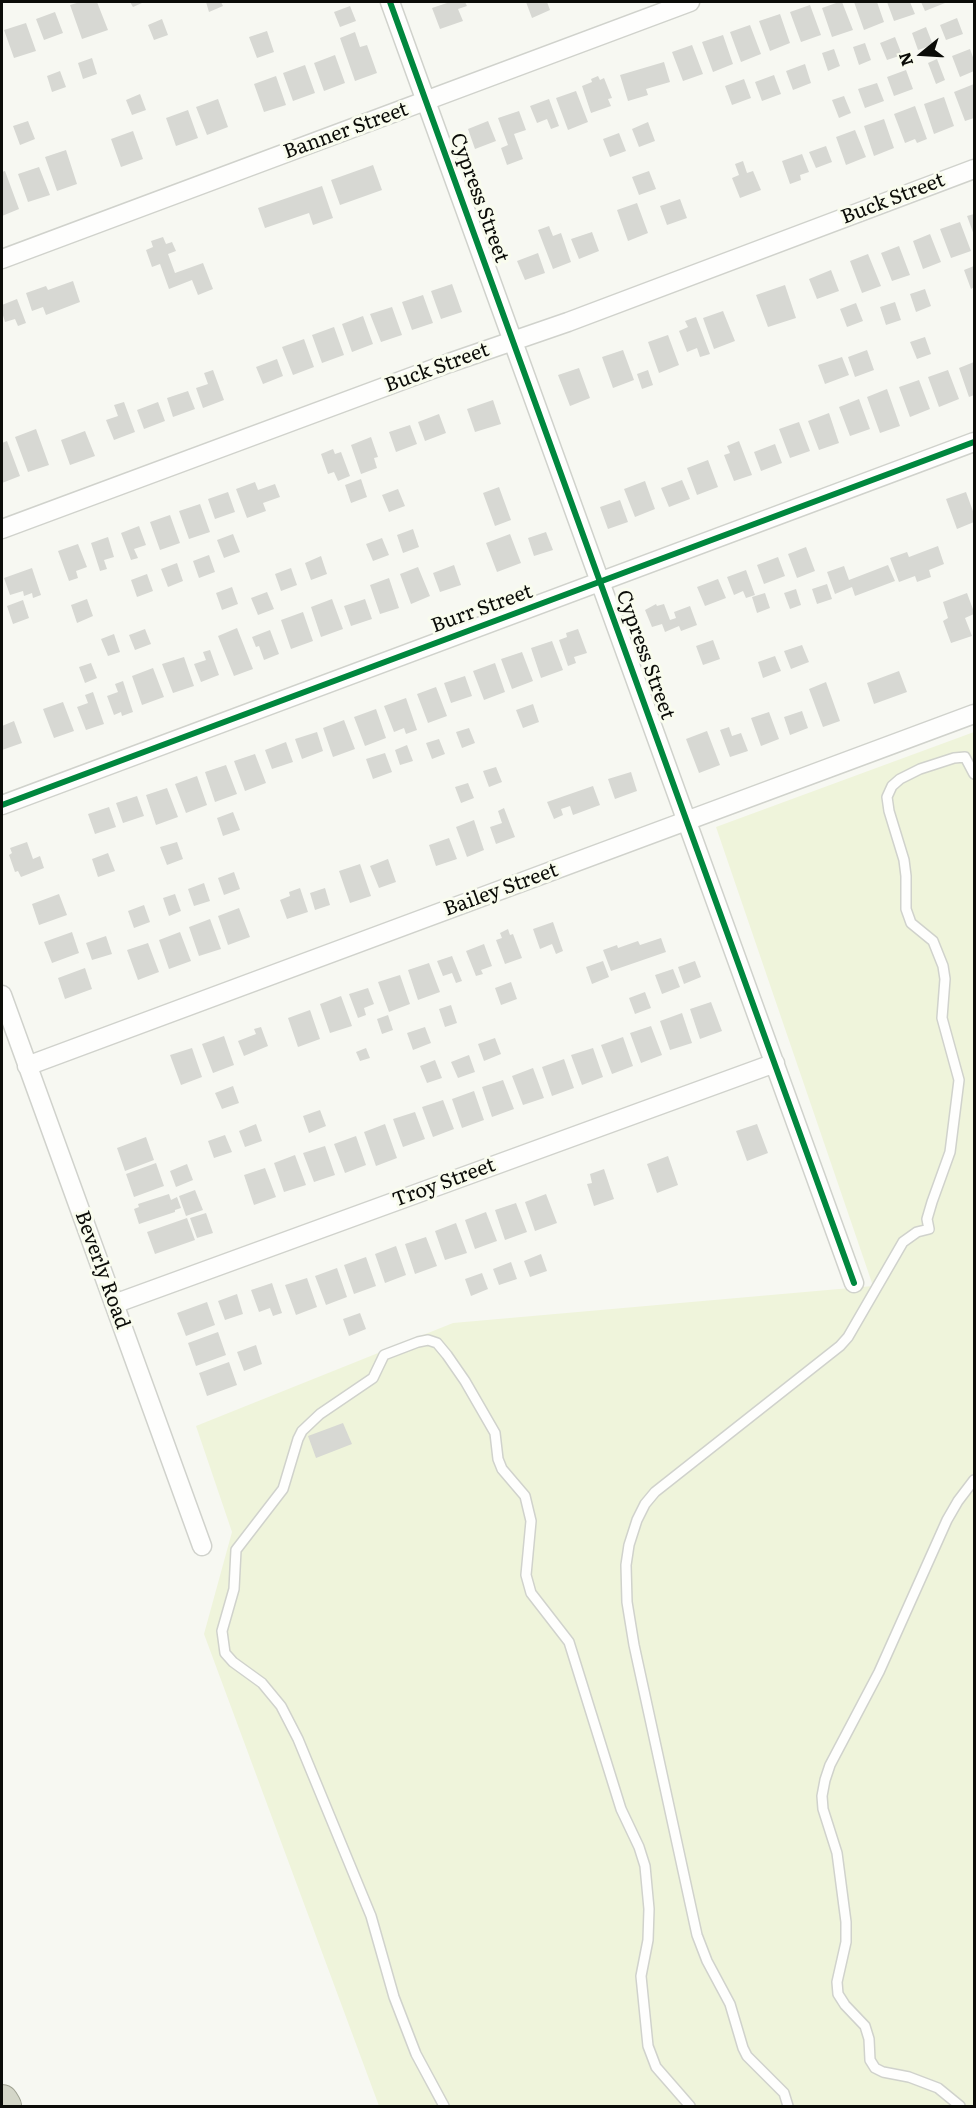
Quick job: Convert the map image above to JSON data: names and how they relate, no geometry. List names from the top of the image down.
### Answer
{
  "streets": {
    "street": [
      "Banner Street",
      "Cypress Street",
      "Buck Street",
      "Burr Street",
      "Bailey Street",
      "Troy Street",
      "Beverly Road"
    ]
  },
  "crossings": [
    ["Banner Street", "Cypress Street"],
    ["Cypress Street", "Buck Street"],
    ["Cypress Street", "Burr Street"],
    ["Cypress Street", "Bailey Street"],
    ["Cypress Street", "Troy Street"],
    ["Bailey Street", "Beverly Road"],
    ["Troy Street", "Beverly Road"]
  ],
  "north": "left"
}
